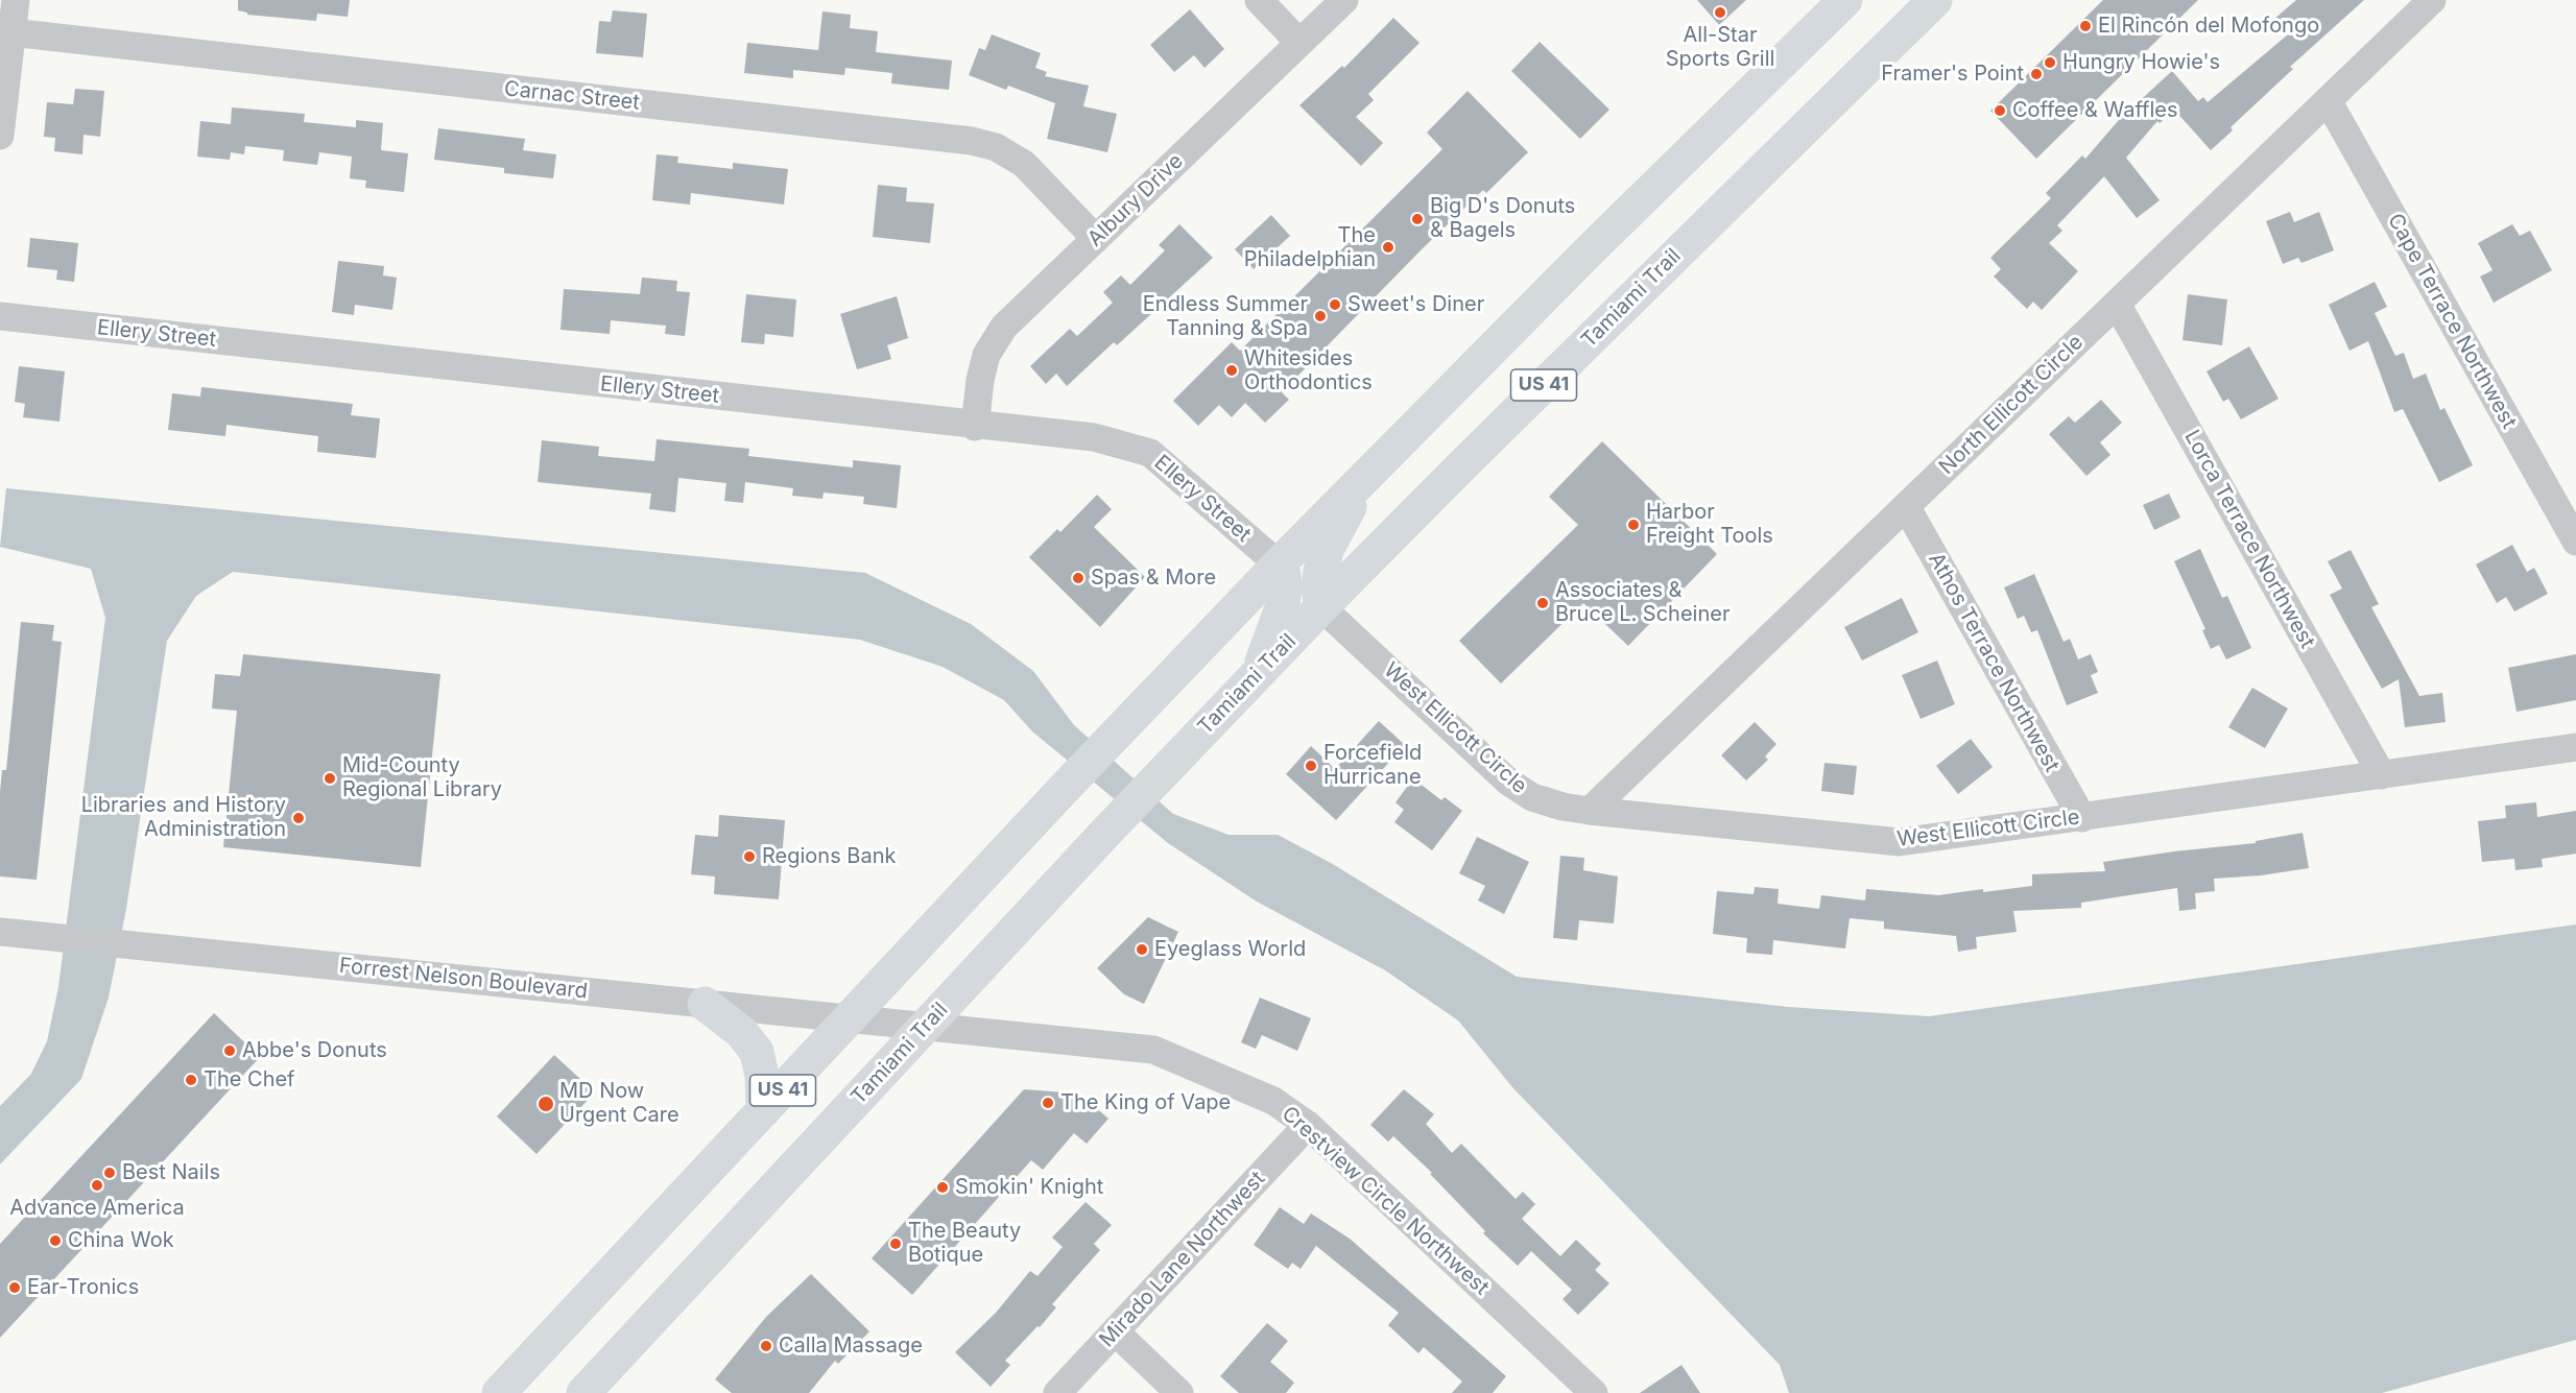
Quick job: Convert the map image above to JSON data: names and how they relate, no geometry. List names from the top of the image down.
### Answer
{
  "streets": {
    "main road": ["Tamiami Trail", "US 41"],
    "street": [
      "Carnac Street",
      "Albury Drive",
      "Cape Terrace Northwest",
      "Ellery Street",
      "North Ellicott Circle",
      "Lorca Terrace Northwest",
      "Athos Terrace Northwest",
      "West Ellicott Circle",
      "Forrest Nelson Boulevard",
      "Crestview Circle Northwest",
      "Mirado Lane Northwest"
    ]
  },
  "crossings": [
    ["Carnac Street", "Albury Drive"],
    ["Albury Drive", "Ellery Street"],
    ["Tamiami Trail", "West Ellicott Circle"],
    ["Tamiami Trail", "Forrest Nelson Boulevard"],
    ["Tamiami Trail", "Crestview Circle Northwest"],
    ["Cape Terrace Northwest", "North Ellicott Circle"],
    ["Ellery Street", "US 41"],
    ["US 41", "Forrest Nelson Boulevard"],
    ["North Ellicott Circle", "Lorca Terrace Northwest"],
    ["North Ellicott Circle", "Athos Terrace Northwest"],
    ["North Ellicott Circle", "West Ellicott Circle"],
    ["Lorca Terrace Northwest", "West Ellicott Circle"],
    ["Athos Terrace Northwest", "West Ellicott Circle"],
    ["Forrest Nelson Boulevard", "Crestview Circle Northwest"],
    ["Crestview Circle Northwest", "Mirado Lane Northwest"]
  ],
  "places": [
    "All-Star Sports Grill",
    "El Rincón del Mofongo",
    "Hungry Howie's",
    "Framer's Point",
    "Coffee & Waffles",
    "Big D's Donuts & Bagels",
    "The Philadelphian",
    "Sweet's Diner",
    "Endless Summer Tanning & Spa",
    "Whitesides Orthodontics",
    "Harbor Freight Tools",
    "Spas & More",
    "Associates & Bruce L. Scheiner",
    "Forcefield Hurricane",
    "Mid-County Regional Library",
    "Libraries and History Administration",
    "Regions Bank",
    "Eyeglass World",
    "Abbe's Donuts",
    "The Chef",
    "The King of Vape",
    "MD Now Urgent Care",
    "Best Nails",
    "Advance America",
    "Smokin' Knight",
    "China Wok",
    "The Beauty Botique",
    "Ear-Tronics",
    "Calla Massage"
  ]
}
